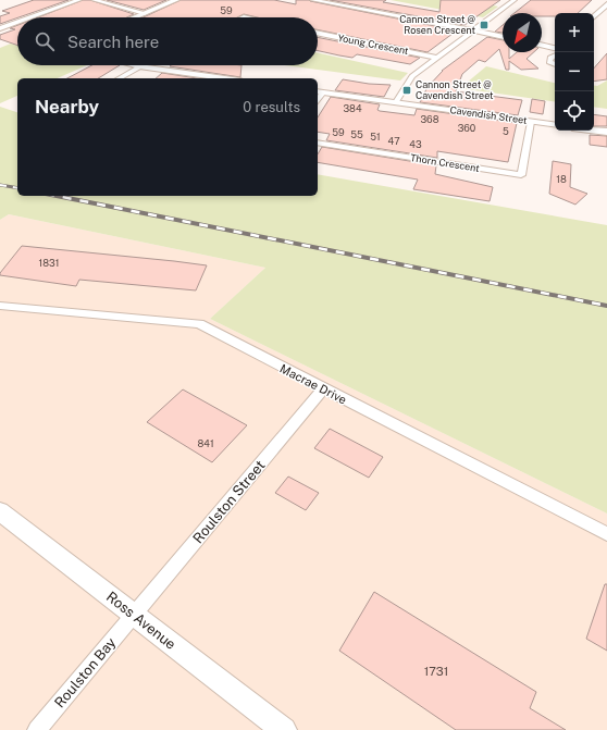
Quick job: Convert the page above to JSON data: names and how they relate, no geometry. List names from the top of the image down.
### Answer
{
  "streets": {
    "main road": ["Ross Avenue"],
    "street": [
      "Young Crescent",
      "Cavendish Street",
      "Thorn Crescent",
      "Macrae Drive",
      "Roulston Street",
      "Roulston Bay"
    ]
  },
  "crossings": [
    ["Cavendish Street", "Thorn Crescent"],
    ["Macrae Drive", "Roulston Street"],
    ["Roulston Street", "Ross Avenue"],
    ["Roulston Street", "Roulston Bay"],
    ["Ross Avenue", "Roulston Bay"]
  ],
  "places": {
    "transit": ["Cannon Street @ Rosen Crescent", "Cannon Street @ Cavendish Street"]
  },
  "house_numbers": [
    "59",
    "384",
    "368",
    "360",
    "5",
    "59",
    "55",
    "51",
    "47",
    "43",
    "18",
    "1831",
    "841",
    "1731"
  ],
  "north": "bottom left",
  "page": {
    "map_buttons": ["+", "−"],
    "search": "Search here",
    "heading": ["Nearby", "0 results"]
  }
}
